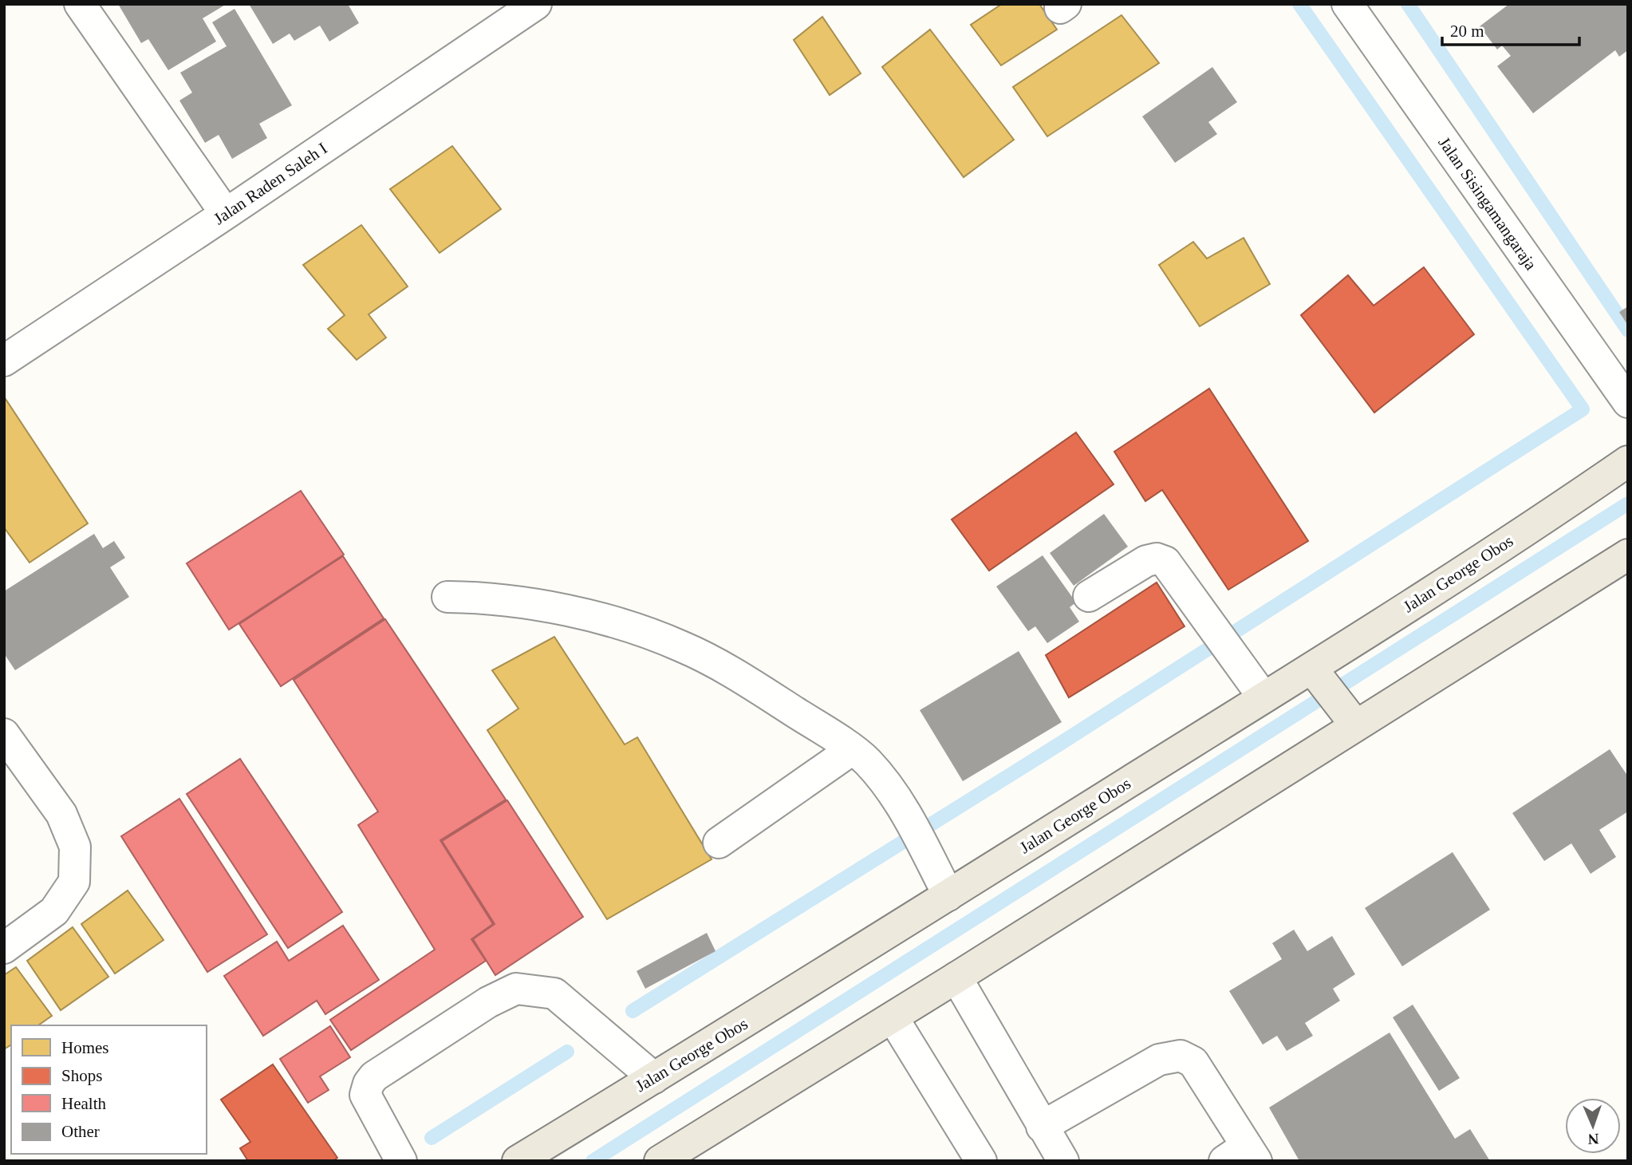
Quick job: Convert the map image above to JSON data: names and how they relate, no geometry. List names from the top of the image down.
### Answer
{
  "streets": {
    "main road": ["Jalan George Obos"],
    "street": ["Jalan Raden Saleh I", "Jalan Sisingamangaraja"]
  },
  "legend": [
    "Homes",
    "Shops",
    "Health",
    "Other"
  ],
  "scale_bar": "20 m",
  "north": "bottom"
}
